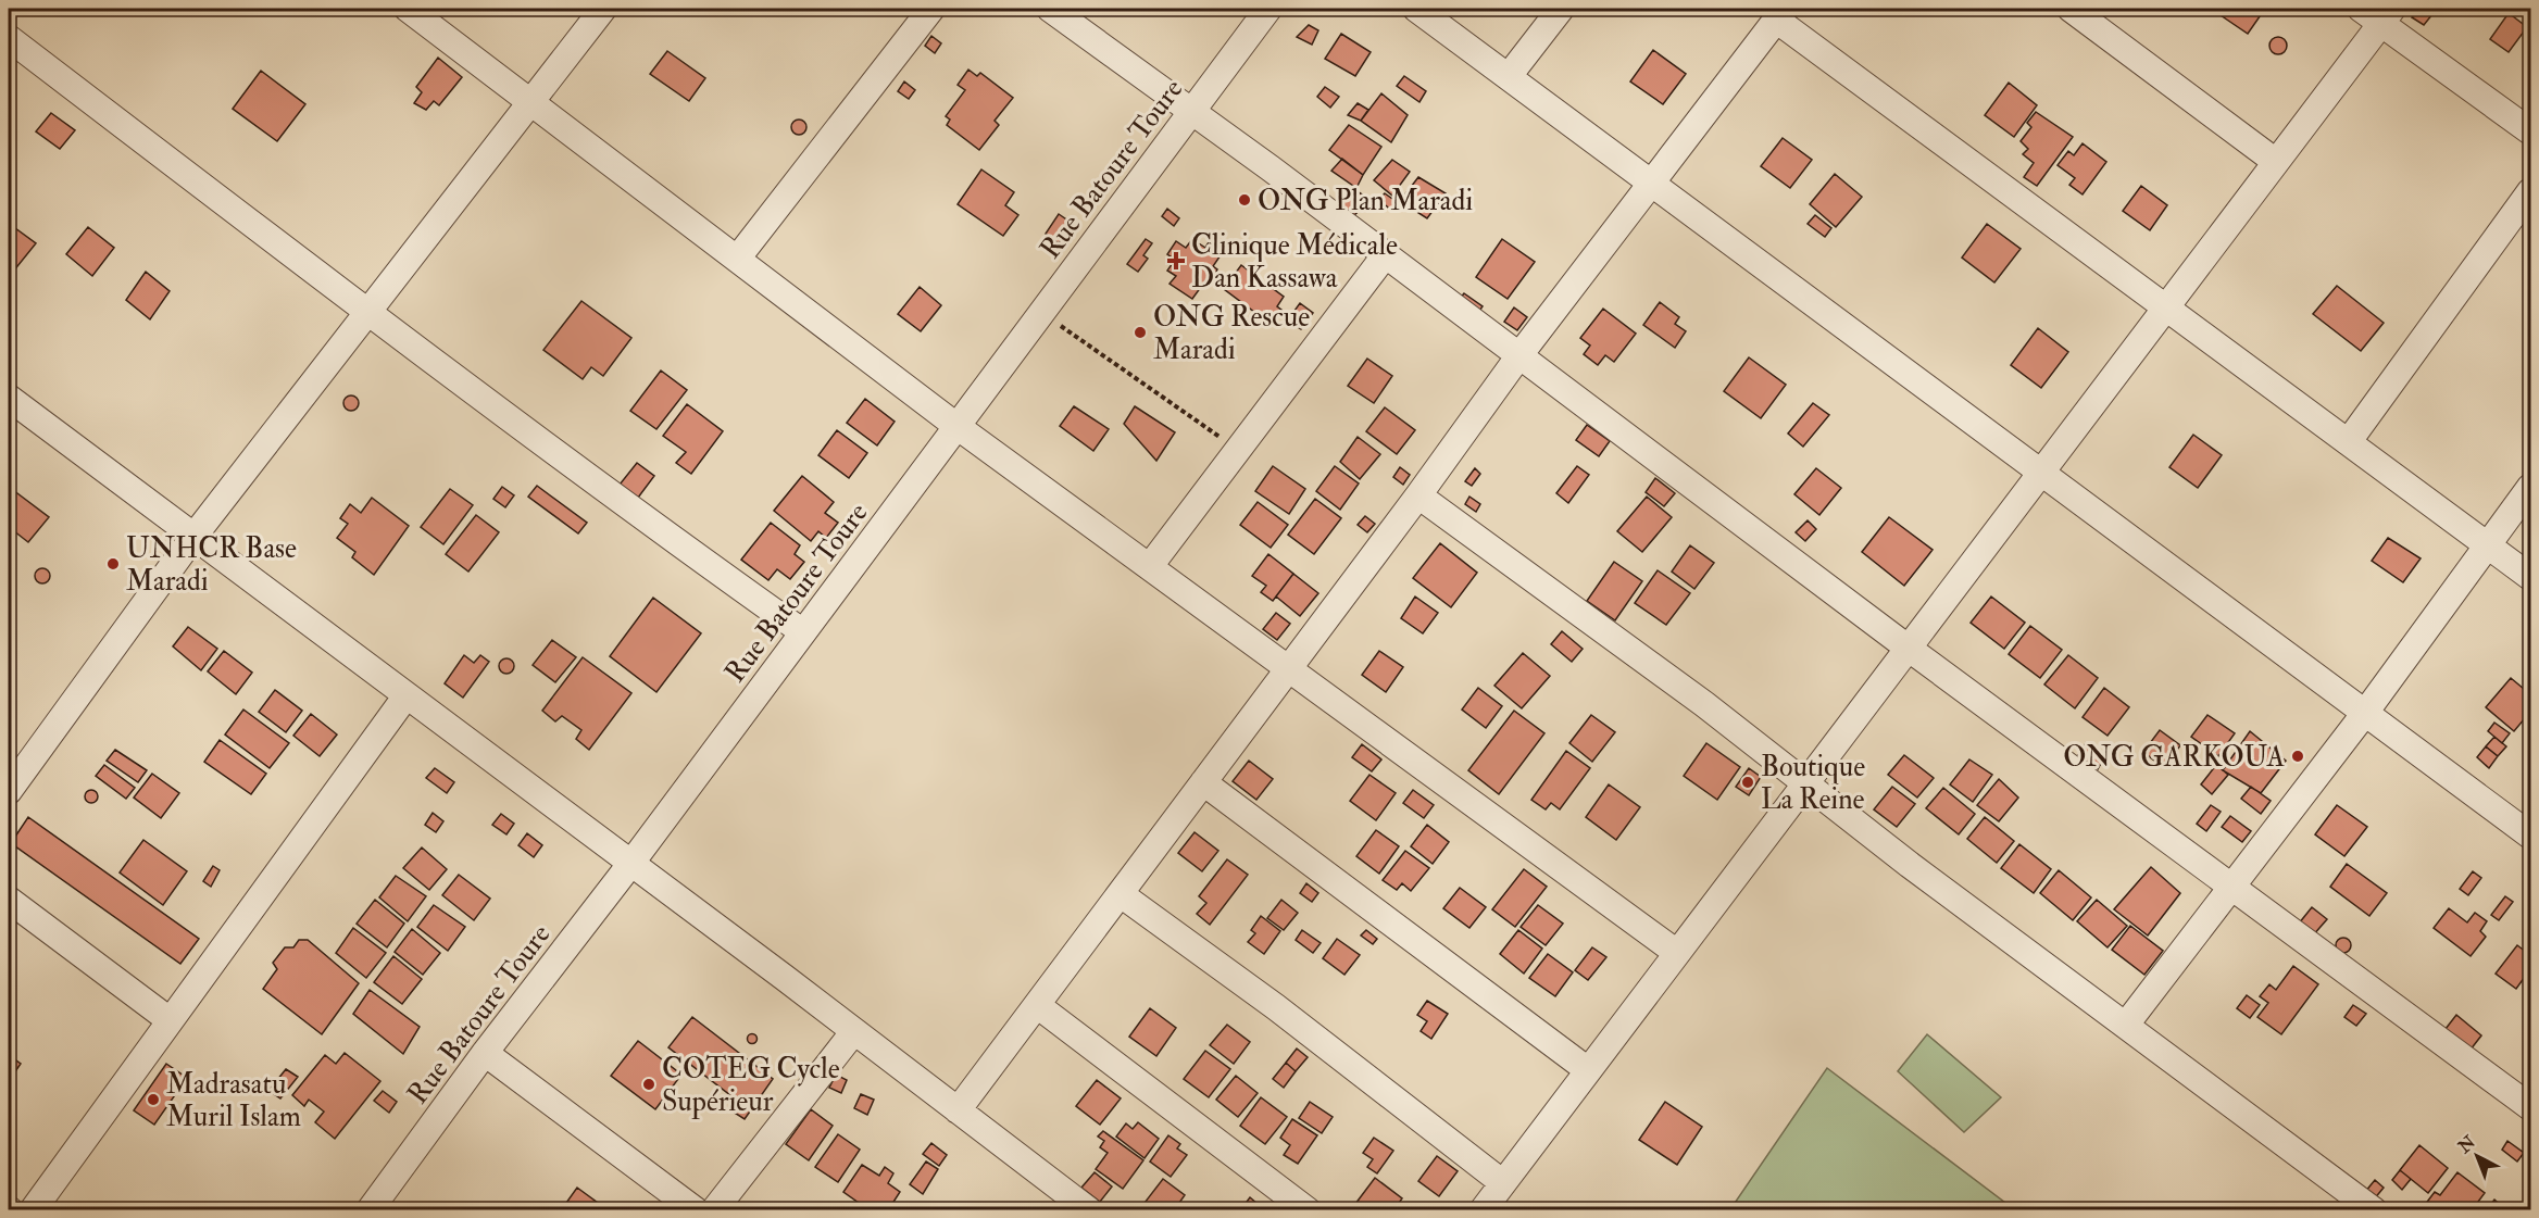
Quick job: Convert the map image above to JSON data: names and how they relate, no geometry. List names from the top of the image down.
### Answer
{
  "streets": {
    "street": ["Rue Batoure Toure"]
  },
  "places": {
    "other": [
      "ONG Plan Maradi",
      "ONG Rescue Maradi",
      "UNHCR Base Maradi",
      "ONG GARKOUA",
      "Boutique La Reine",
      "COTEG Cycle Supérieur",
      "Madrasatu Muril Islam"
    ],
    "health": ["Clinique Médicale Dan Kassawa"]
  },
  "north": "top left"
}
